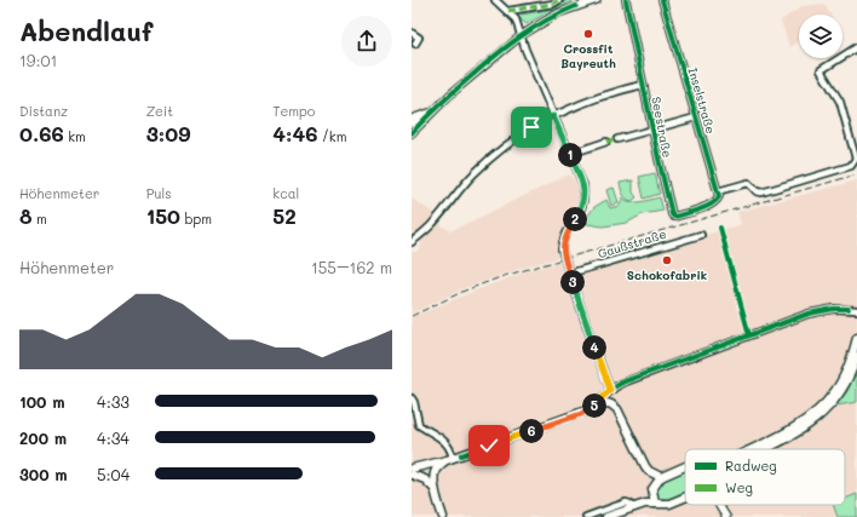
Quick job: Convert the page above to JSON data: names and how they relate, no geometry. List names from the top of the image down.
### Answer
{
  "streets": {
    "street": ["Inselstraße", "Seestraße", "Gaußstraße"]
  },
  "crossings": [
    ["Inselstraße", "Seestraße"]
  ],
  "places": ["Crossfit Bayreuth", "Schokofabrik"],
  "legend": ["Radweg", "Weg"],
  "page": {
    "heading": ["Abendlauf", "19:01"],
    "stats": [
      ["Distanz", "0.66 km"],
      ["Zeit", "3:09"],
      ["Tempo", "4:46 /km"],
      ["Höhenmeter", "8 m"],
      ["Puls", "150 bpm"],
      ["kcal", "52"]
    ],
    "pins": [
      "1",
      "2",
      "3",
      "4",
      "5",
      "6"
    ],
    "chart": ["Höhenmeter", "155–162 m"],
    "list": [
      {
        "name": "100 m",
        "note": "4:33"
      },
      {
        "name": "200 m",
        "note": "4:34"
      },
      {
        "name": "300 m",
        "note": "5:04"
      }
    ]
  }
}
